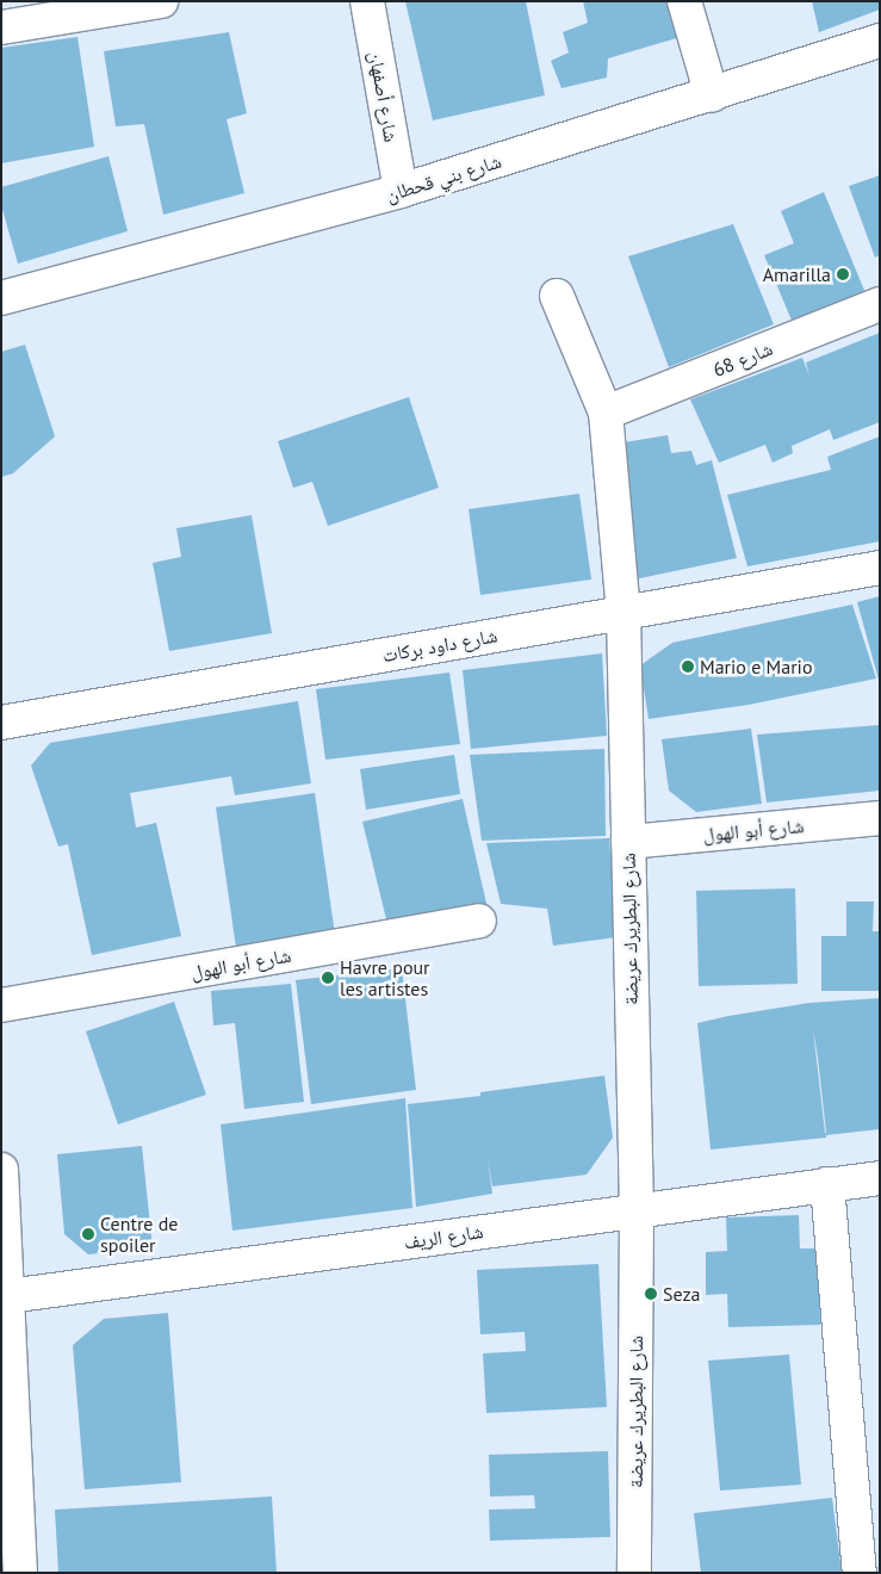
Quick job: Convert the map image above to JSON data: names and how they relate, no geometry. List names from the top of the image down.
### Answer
{
  "streets": {
    "street": [
      "شارع أصفهان",
      "شارع بني قحطان",
      "شارع 68",
      "شارع داود بركات",
      "شارع أبو الهول",
      "شارع البطريرك عريضة",
      "شارع الريف"
    ]
  },
  "crossings": [
    ["شارع أصفهان", "شارع بني قحطان"],
    ["شارع 68", "شارع البطريرك عريضة"],
    ["شارع داود بركات", "شارع البطريرك عريضة"],
    ["شارع أبو الهول", "شارع البطريرك عريضة"],
    ["شارع البطريرك عريضة", "شارع الريف"]
  ],
  "places": [
    "Amarilla",
    "Mario e Mario",
    "Havre pour les artistes",
    "Centre de spoiler",
    "Seza"
  ]
}
